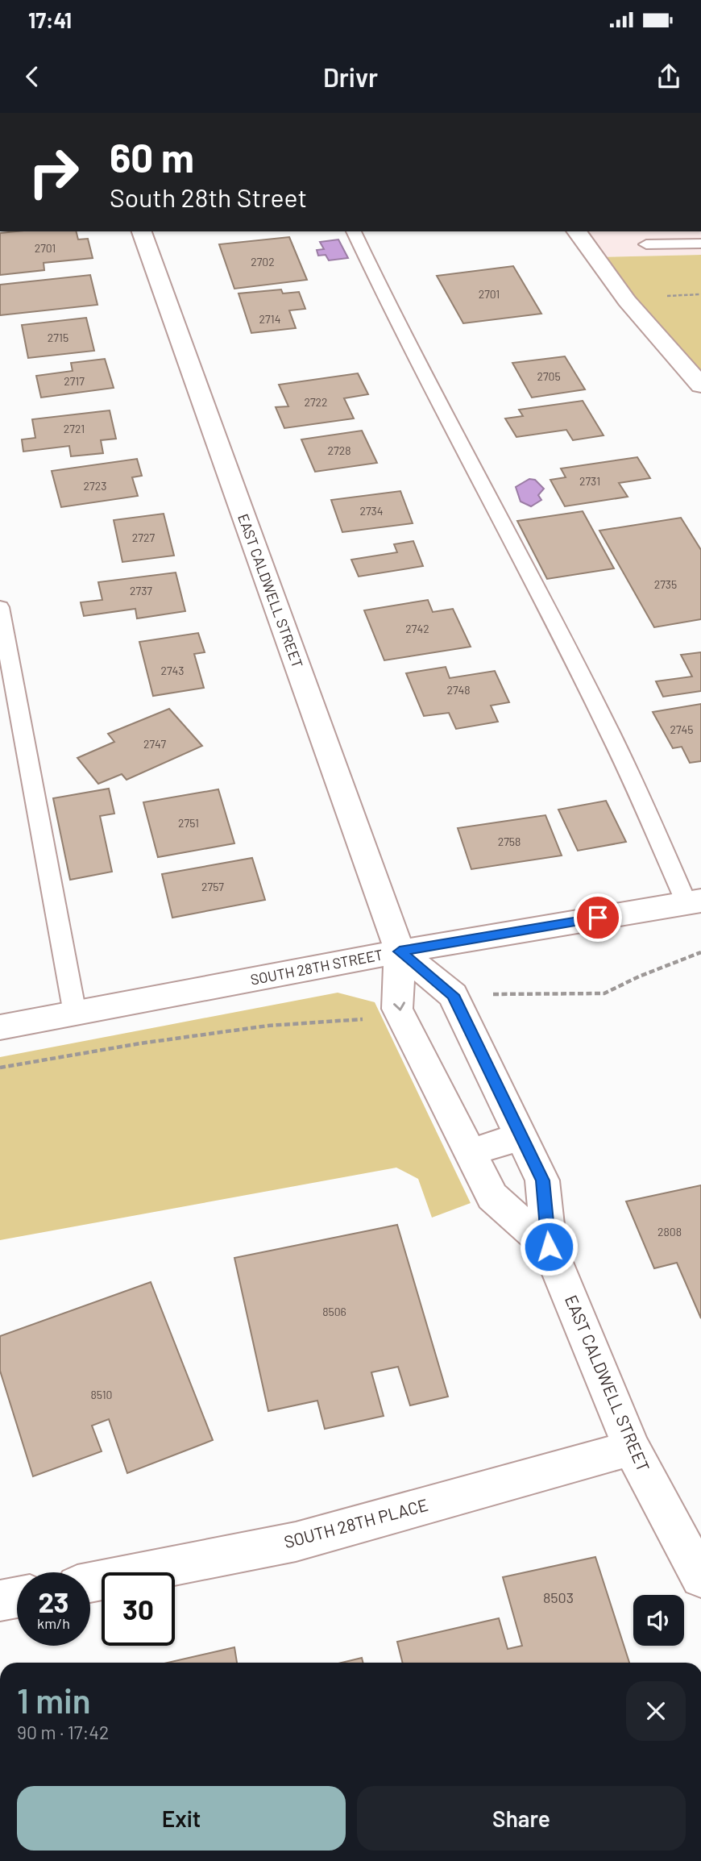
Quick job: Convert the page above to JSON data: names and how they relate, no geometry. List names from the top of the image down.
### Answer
{
  "streets": {
    "street": ["EAST CALDWELL STREET", "SOUTH 28TH STREET", "SOUTH 28TH PLACE"]
  },
  "crossings": [
    ["EAST CALDWELL STREET", "SOUTH 28TH STREET"],
    ["EAST CALDWELL STREET", "SOUTH 28TH PLACE"]
  ],
  "house_numbers": [
    "2701",
    "2702",
    "2701",
    "2714",
    "2715",
    "2705",
    "2717",
    "2722",
    "2721",
    "2728",
    "2731",
    "2723",
    "2734",
    "2727",
    "2735",
    "2737",
    "2742",
    "2743",
    "2748",
    "2745",
    "2747",
    "2751",
    "2758",
    "2757",
    "2808",
    "8506",
    "8510",
    "8503"
  ],
  "page": {
    "status": "17:41",
    "header": "Drivr",
    "turn": ["60 m", "South 28th Street"],
    "speed": "23 km/h",
    "limit": "30",
    "heading": ["1 min", "90 m · 17:42"],
    "buttons": ["Exit", "Share"]
  }
}
